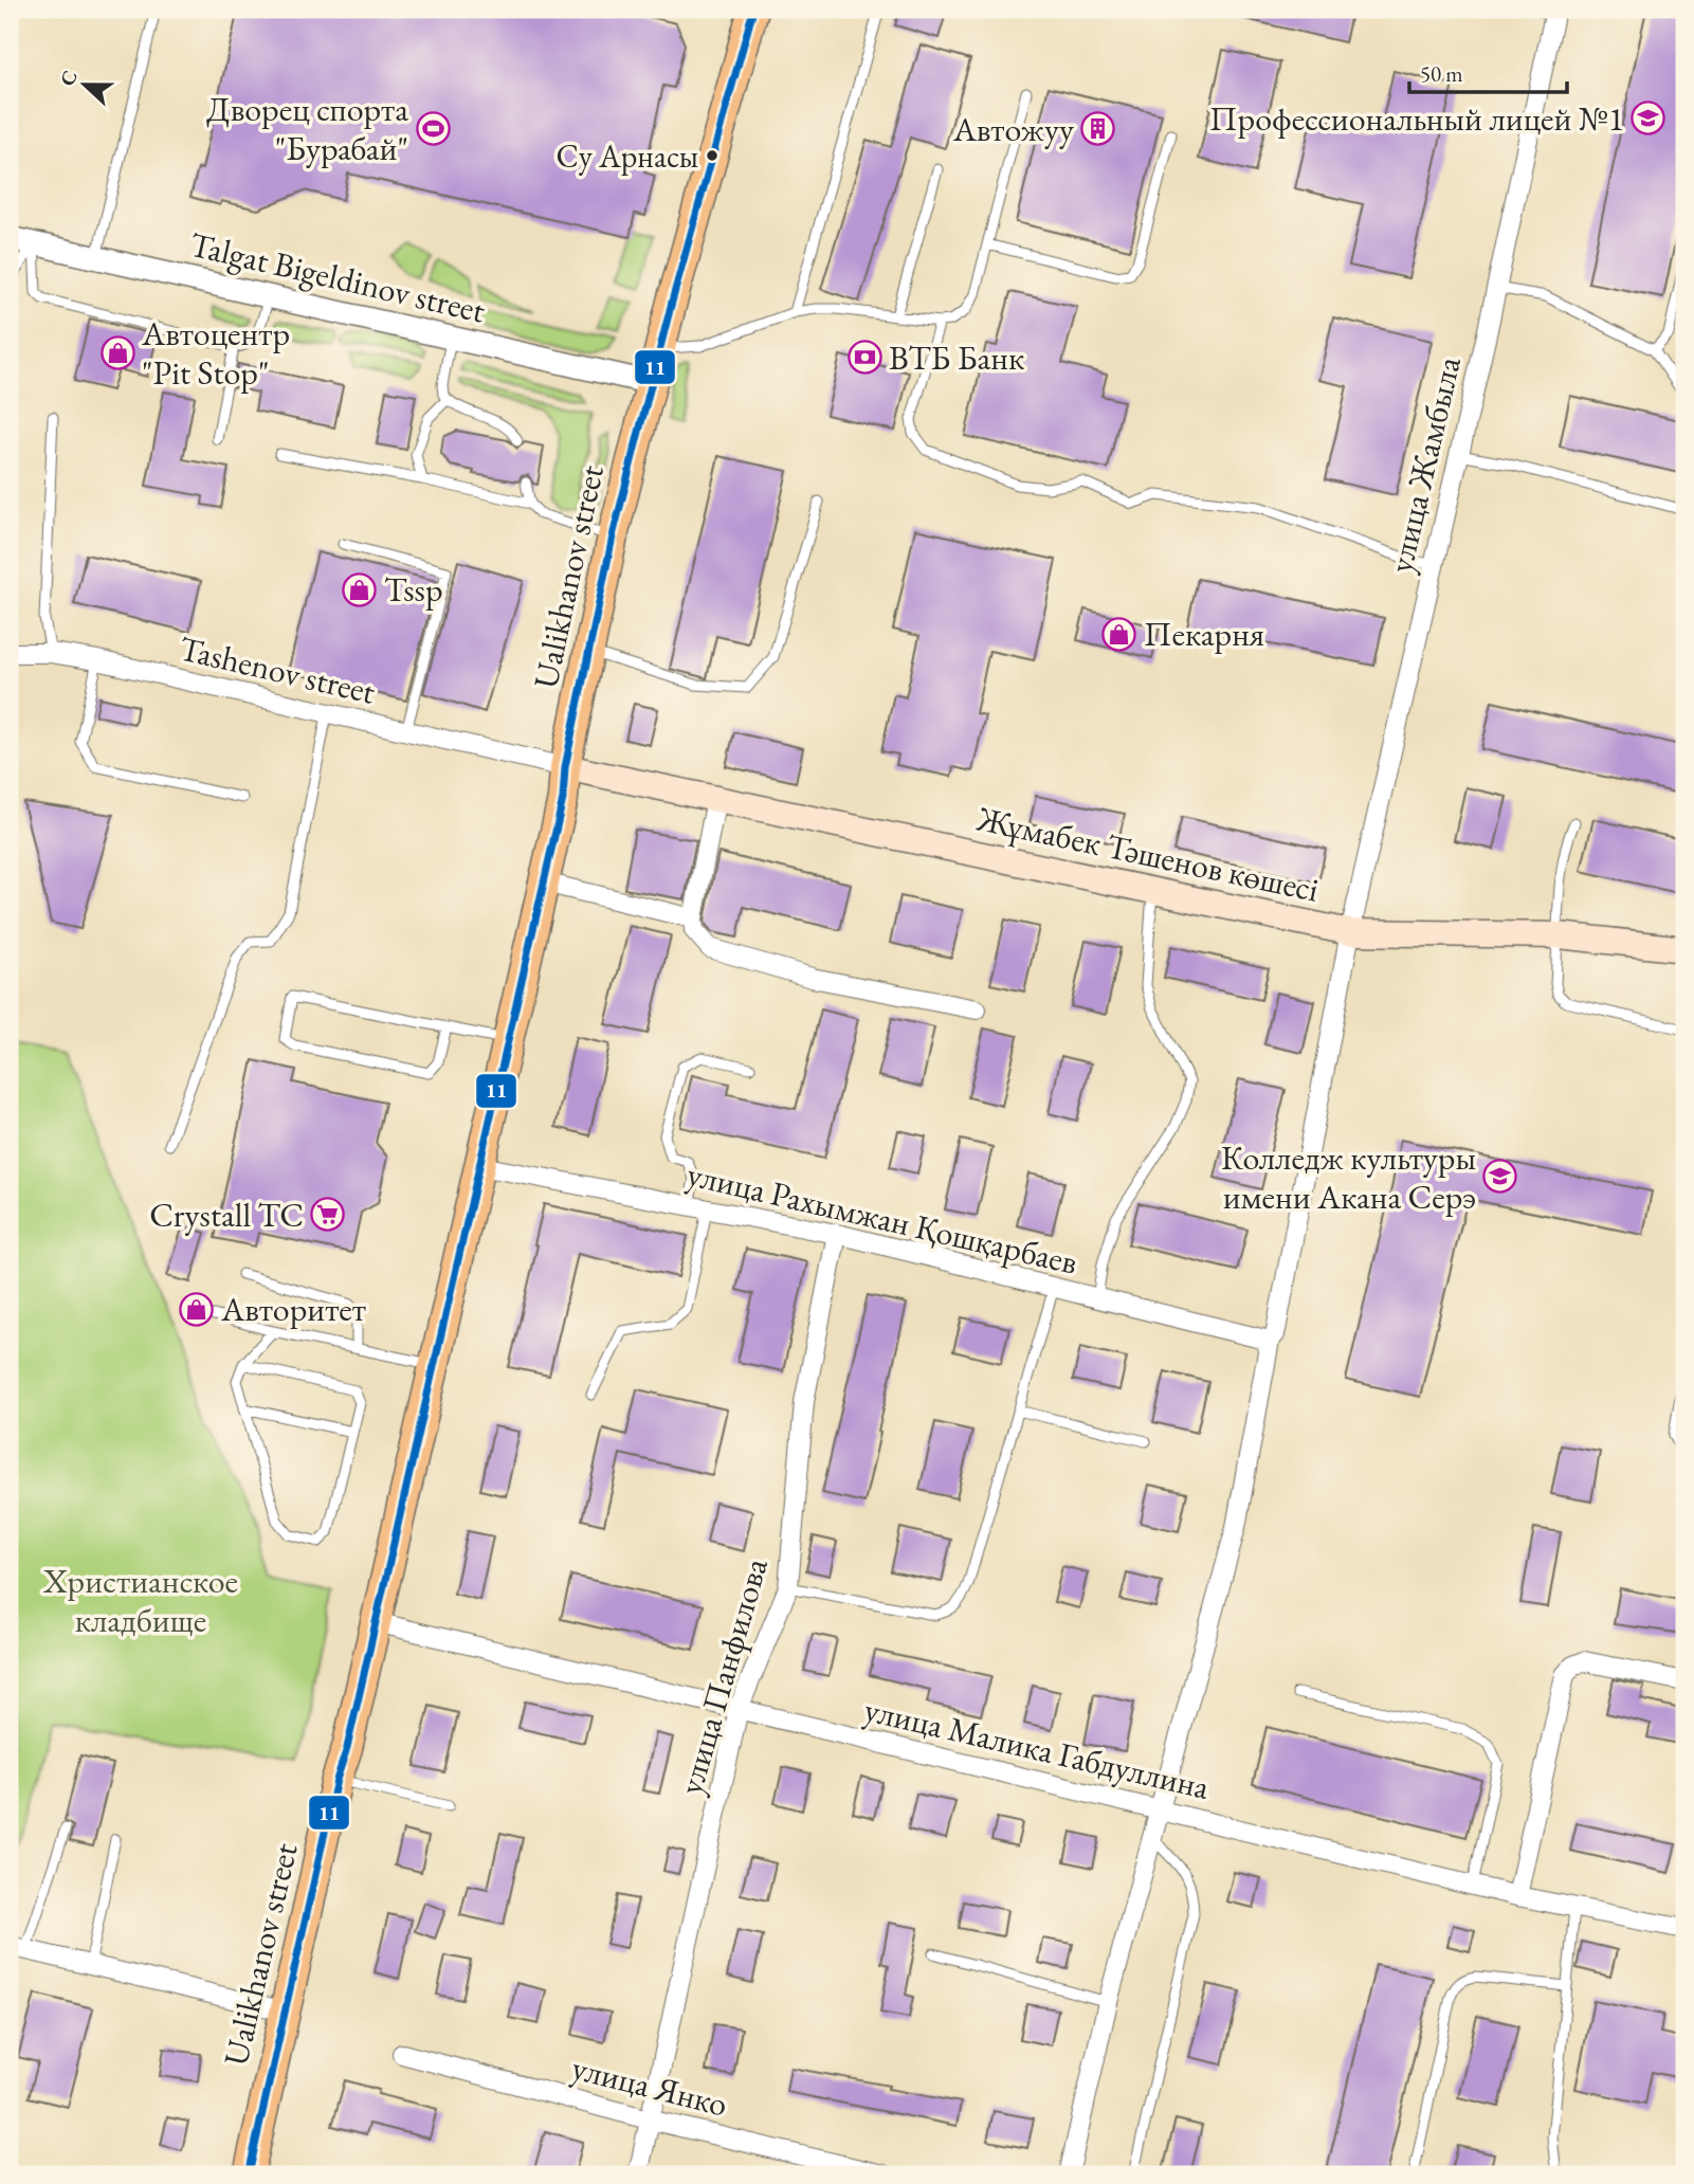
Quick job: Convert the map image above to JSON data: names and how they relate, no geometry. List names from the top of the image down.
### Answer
{
  "streets": {
    "highway": ["Ualikhanov street"],
    "main road": ["Жұмабек Тәшенов көшесі"],
    "street": [
      "Talgat Bigeldinov street",
      "улица Жамбыла",
      "Tashenov street",
      "улица Рахымжан Қошқарбаев",
      "улица Панфилова",
      "улица Малика Габдуллина",
      "улица Янко"
    ]
  },
  "crossings": [
    ["Talgat Bigeldinov street", "Ualikhanov street"],
    ["улица Жамбыла", "Жұмабек Тәшенов көшесі"],
    ["улица Жамбыла", "улица Рахымжан Қошқарбаев"],
    ["улица Жамбыла", "улица Малика Габдуллина"],
    ["Ualikhanov street", "Tashenov street"],
    ["Ualikhanov street", "Жұмабек Тәшенов көшесі"],
    ["Ualikhanov street", "улица Рахымжан Қошқарбаев"],
    ["Ualikhanov street", "улица Малика Габдуллина"],
    ["Tashenov street", "Жұмабек Тәшенов көшесі"],
    ["улица Рахымжан Қошқарбаев", "улица Панфилова"],
    ["улица Панфилова", "улица Малика Габдуллина"],
    ["улица Панфилова", "улица Янко"]
  ],
  "parks": ["Христианское кладбище"],
  "places": {
    "school or university": ["Профессиональный лицей №1", "Колледж культуры имени Акана Серэ"],
    "sports": ["Дворец спорта \"Бурабай\""],
    "building": ["Автожуу"],
    "other": ["Су Арнасы"],
    "shop": [
      "Автоцентр \"Pit Stop\"",
      "Tssp",
      "Пекарня",
      "Авторитет"
    ],
    "bank": ["ВТБ Банк"],
    "supermarket": ["Crystall TC"]
  },
  "lines": ["transit line 11"],
  "scale_bar": "50 m",
  "north": "left"
}
